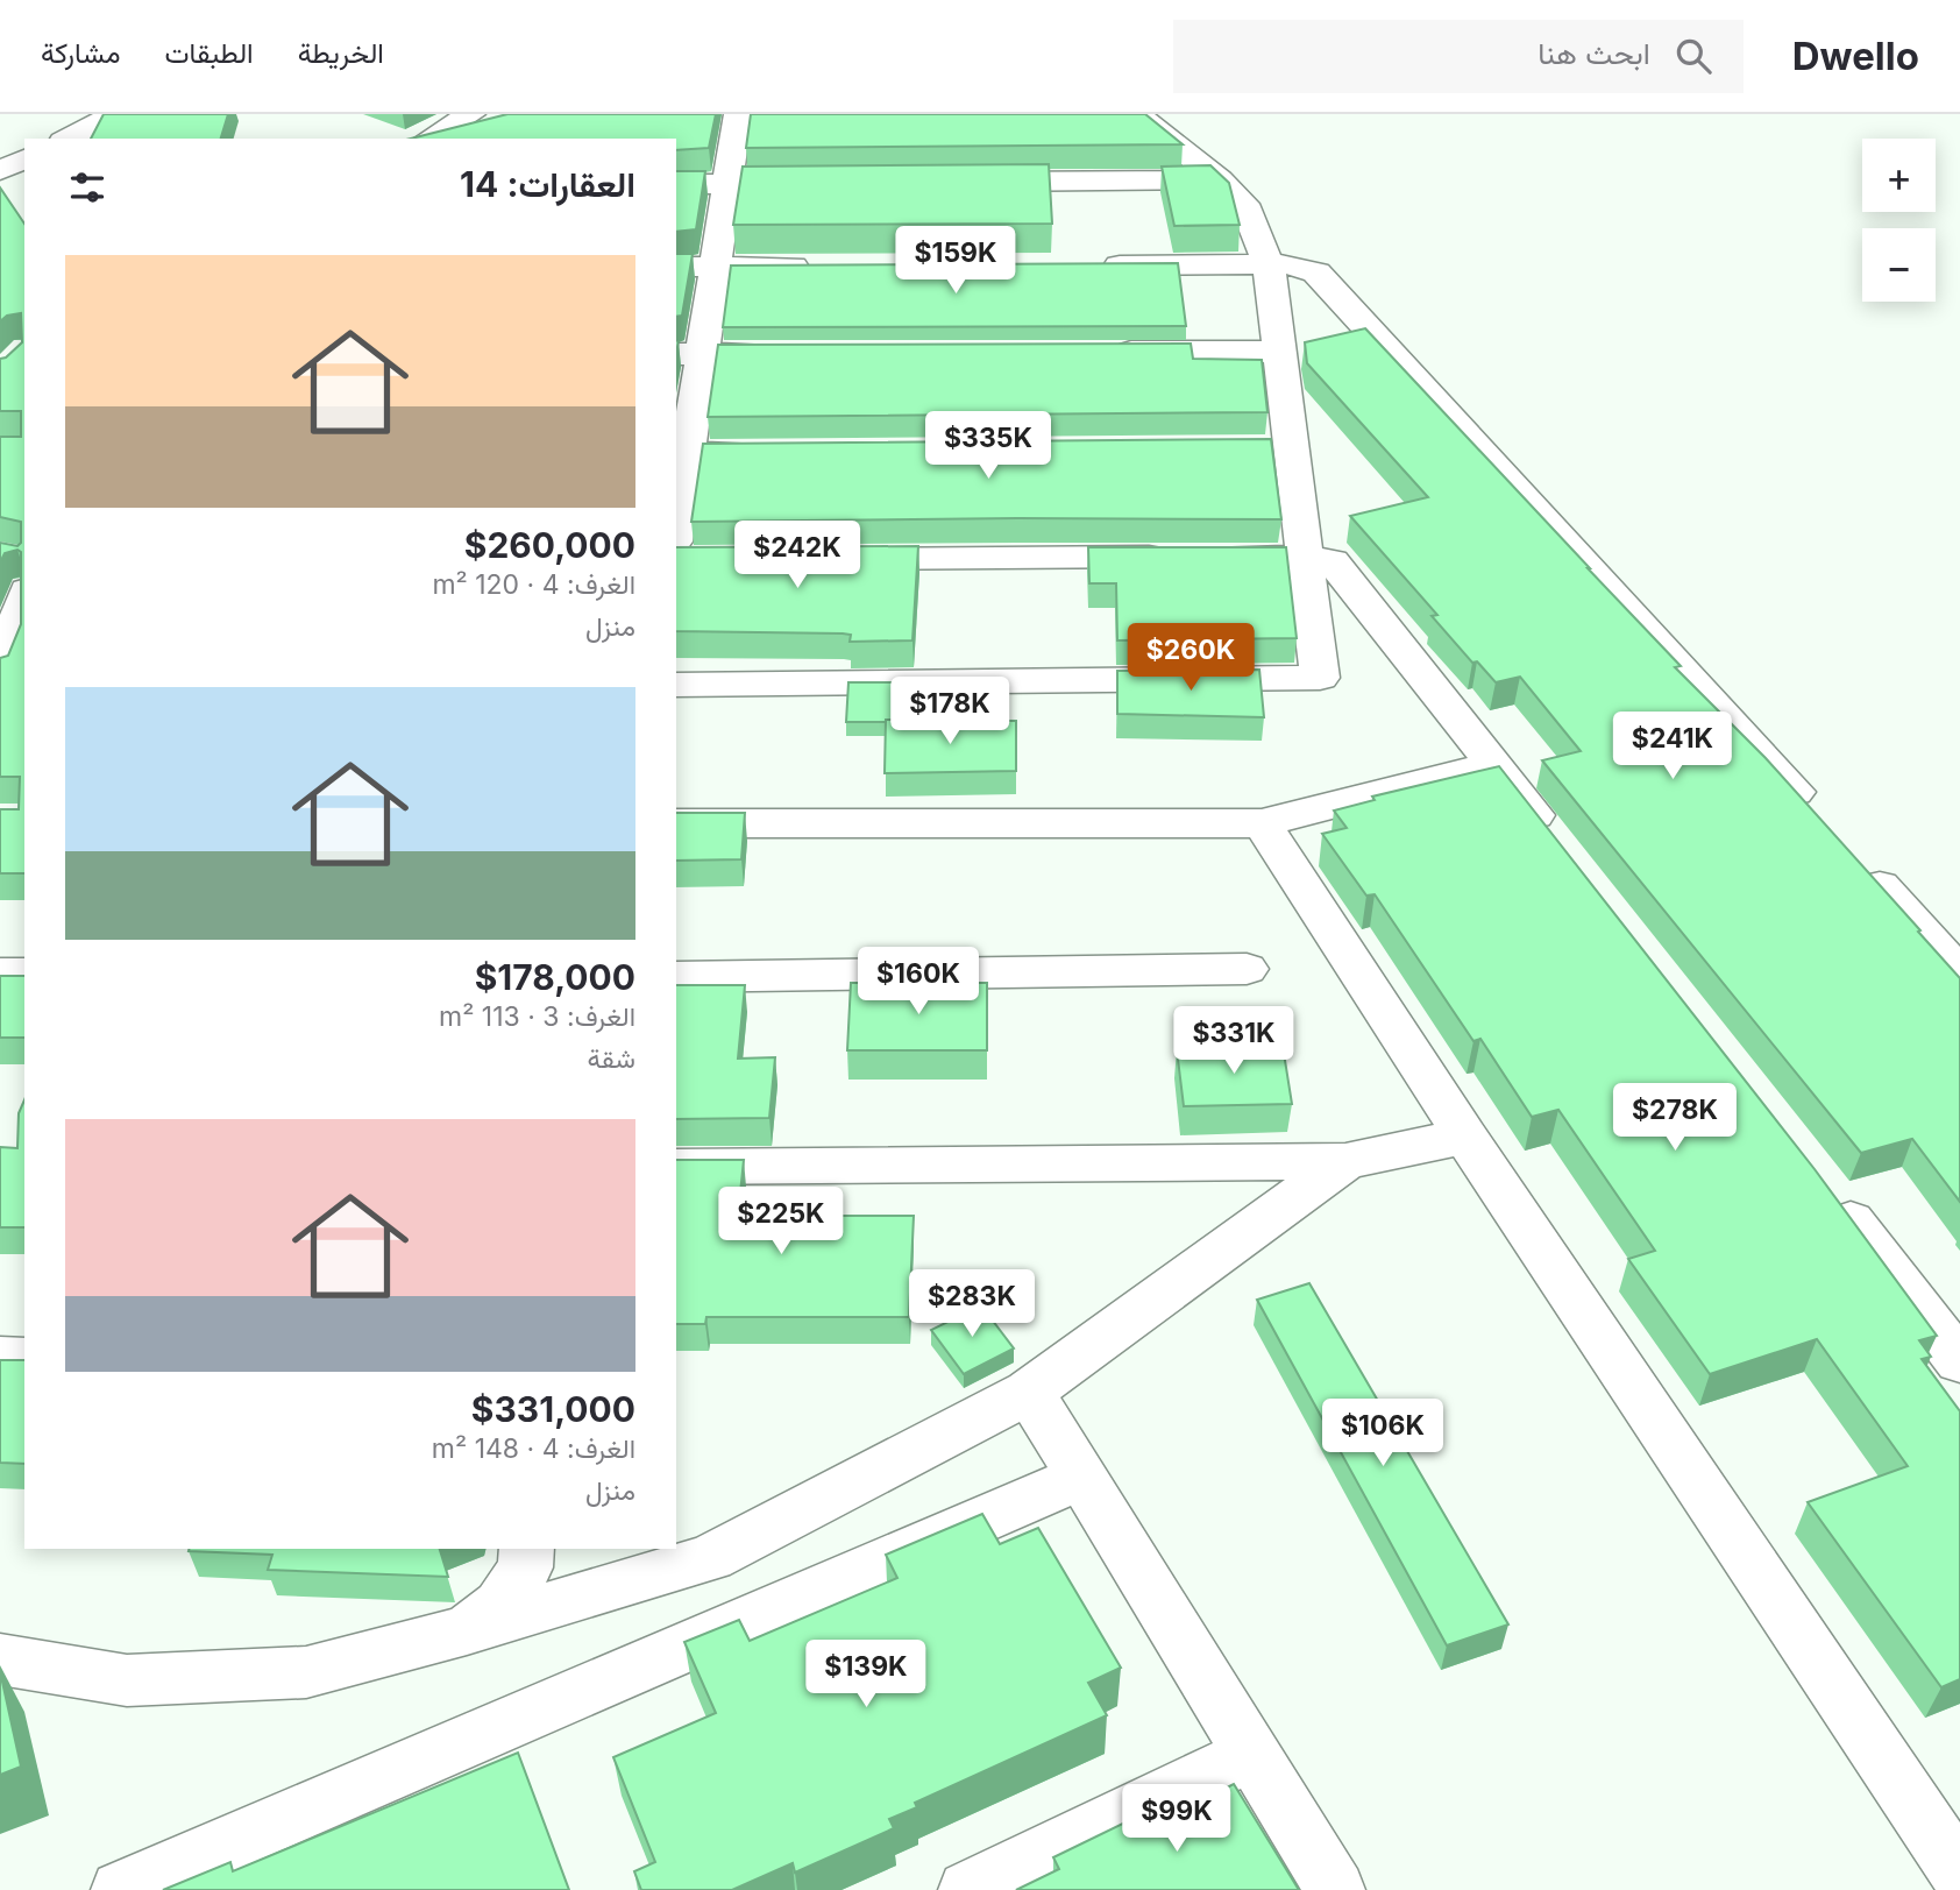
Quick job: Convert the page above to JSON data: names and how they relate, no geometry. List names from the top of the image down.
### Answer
{
  "page": {
    "header": "Dwello",
    "search": "ابحث هنا",
    "nav": ["الخريطة", "الطبقات", "مشاركة"],
    "map_buttons": ["+", "−"],
    "heading": "العقارات: 14",
    "price": [
      "$159K",
      "$335K",
      "$242K",
      "$260K",
      "$178K",
      "$241K",
      "$160K",
      "$331K",
      "$278K",
      "$225K",
      "$283K",
      "$106K",
      "$139K",
      "$99K"
    ],
    "list": [
      {
        "name": "$260,000",
        "note": "الغرف: 4 · 120 m² · منزل"
      },
      {
        "name": "$178,000",
        "note": "الغرف: 3 · 113 m² · شقة"
      },
      {
        "name": "$331,000",
        "note": "الغرف: 4 · 148 m² · منزل"
      }
    ]
  }
}
